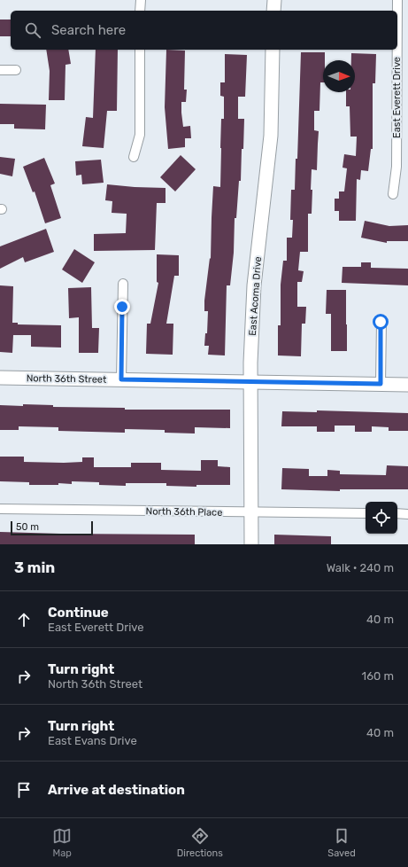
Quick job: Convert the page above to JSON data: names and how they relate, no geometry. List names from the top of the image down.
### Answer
{
  "streets": {
    "street": [
      "East Everett Drive",
      "East Acoma Drive",
      "North 36th Street",
      "North 36th Place"
    ]
  },
  "crossings": [
    ["East Acoma Drive", "North 36th Street"],
    ["East Acoma Drive", "North 36th Place"]
  ],
  "scale_bar": "50 m",
  "north": "right",
  "page": {
    "search": "Search here",
    "scale": "50 m",
    "heading": ["3 min", "Walk · 240 m"],
    "list": [
      ["Continue", "East Everett Drive", "40 m"],
      ["Turn right", "North 36th Street", "160 m"],
      ["Turn right", "East Evans Drive", "40 m"],
      "Arrive at destination"
    ],
    "nav": ["Map", "Directions", "Saved"]
  }
}
